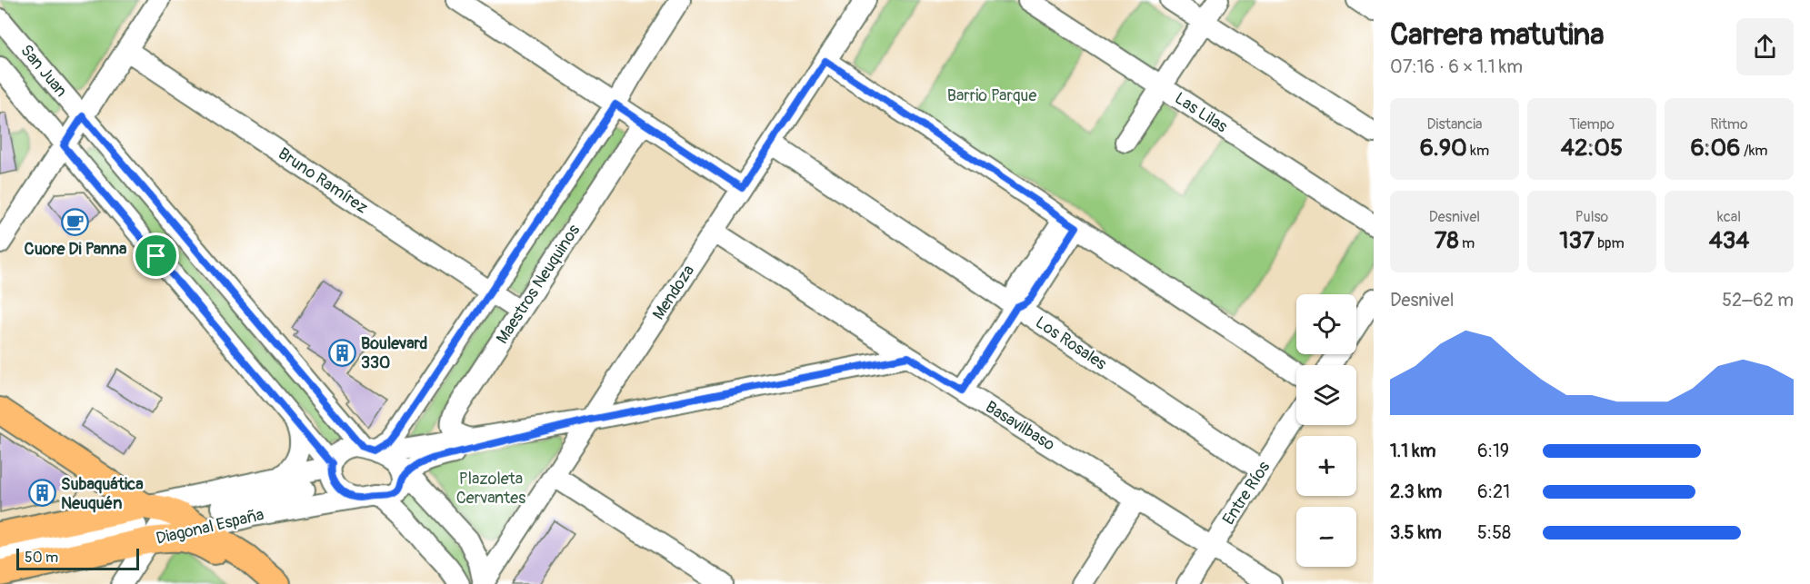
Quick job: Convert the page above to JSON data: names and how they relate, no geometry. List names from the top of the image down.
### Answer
{
  "streets": {
    "main road": ["Diagonal España"],
    "street": [
      "San Juan",
      "Las Lilas",
      "Bruno Ramírez",
      "Maestros Neuquinos",
      "Mendoza",
      "Los Rosales",
      "Basavilbaso",
      "Entre Ríos"
    ]
  },
  "crossings": [
    ["San Juan", "Diagonal España"],
    ["Bruno Ramírez", "Maestros Neuquinos"],
    ["Maestros Neuquinos", "Diagonal España"],
    ["Mendoza", "Los Rosales"],
    ["Mendoza", "Basavilbaso"],
    ["Mendoza", "Diagonal España"],
    ["Los Rosales", "Entre Ríos"],
    ["Basavilbaso", "Entre Ríos"],
    ["Basavilbaso", "Diagonal España"]
  ],
  "parks": ["Barrio Parque", "Plazoleta Cervantes"],
  "places": {
    "cafe": ["Cuore Di Panna"],
    "building": ["Boulevard 330", "Subaquática Neuquén"]
  },
  "scale_bar": "50 m",
  "page": {
    "heading": ["Carrera matutina", "07:16 · 6 × 1.1 km"],
    "stats": [
      ["Distancia", "6.90 km"],
      ["Tiempo", "42:05"],
      ["Ritmo", "6:06 /km"],
      ["Desnivel", "78 m"],
      ["Pulso", "137 bpm"],
      ["kcal", "434"]
    ],
    "chart": ["Desnivel", "52–62 m"],
    "map_buttons": ["+", "−"],
    "list": [
      {
        "name": "1.1 km",
        "note": "6:19"
      },
      {
        "name": "2.3 km",
        "note": "6:21"
      },
      {
        "name": "3.5 km",
        "note": "5:58"
      }
    ],
    "scale": "50 m"
  }
}
